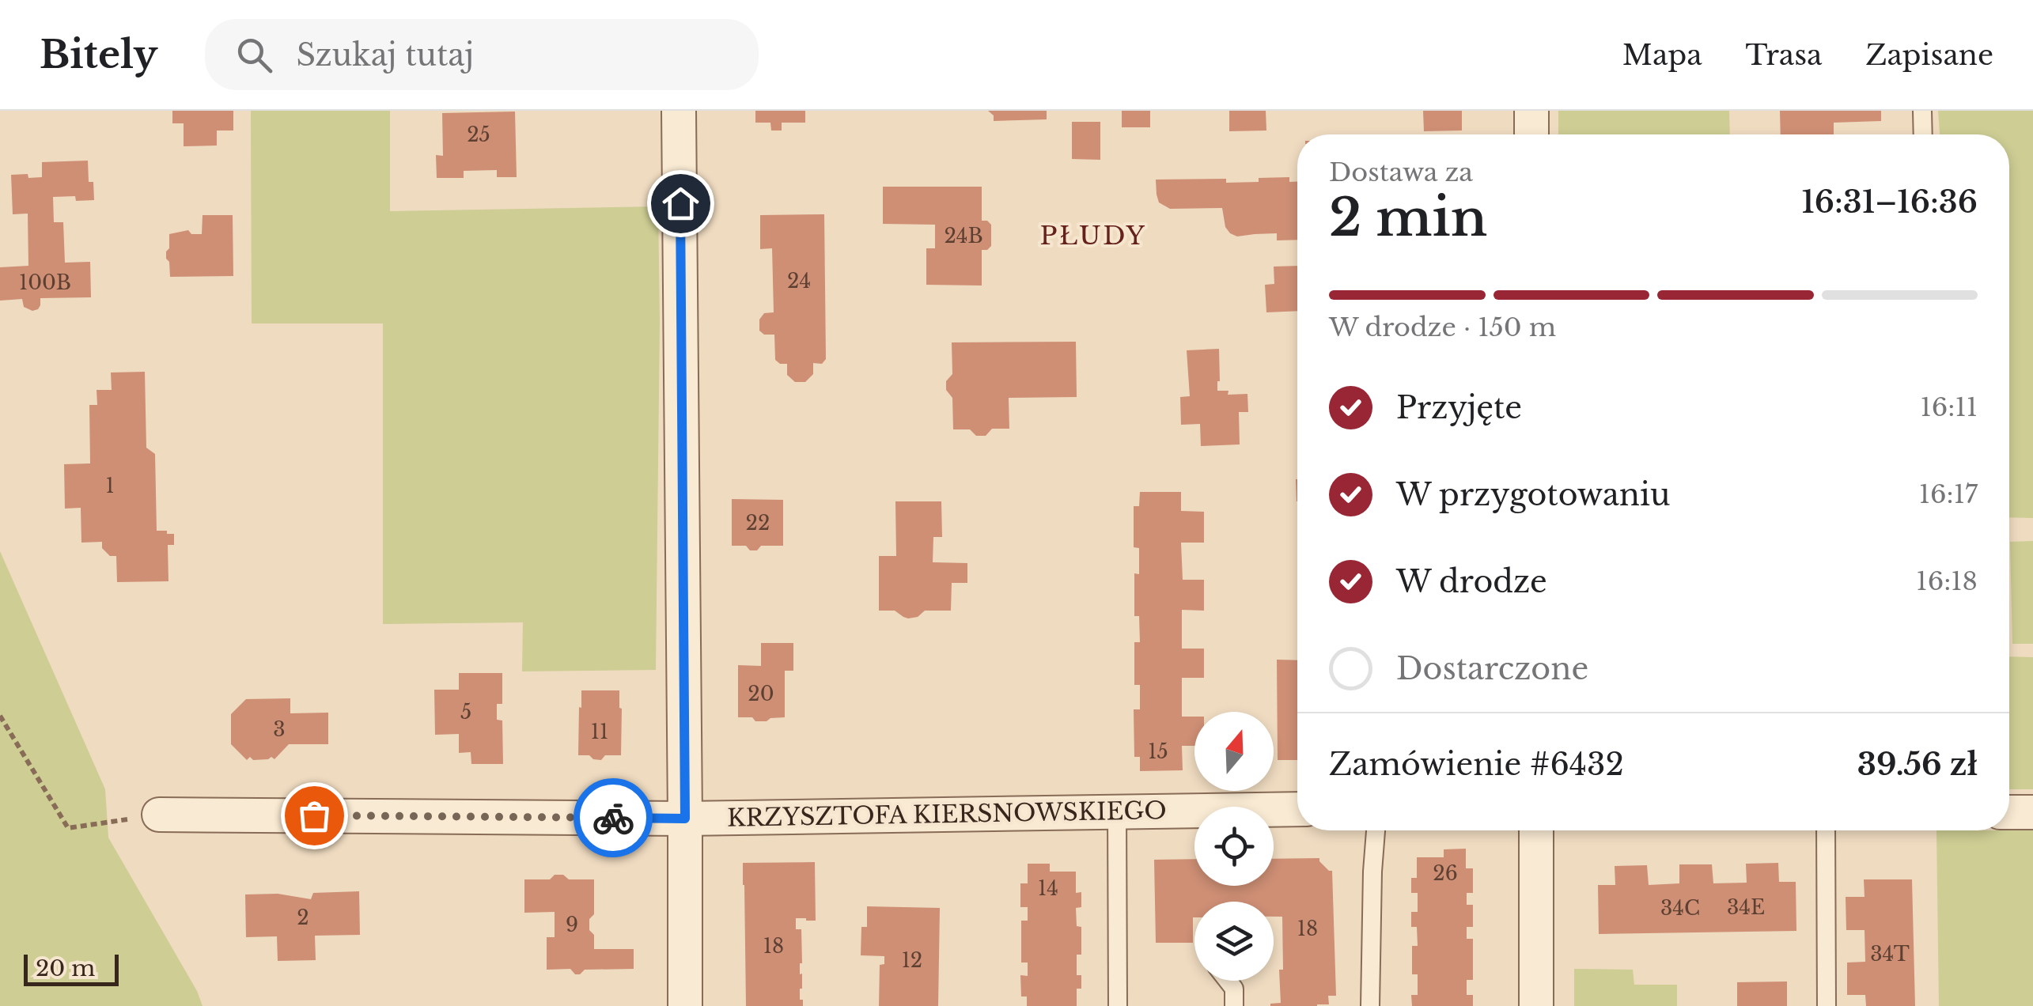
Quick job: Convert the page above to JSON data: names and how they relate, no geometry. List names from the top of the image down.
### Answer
{
  "streets": {
    "street": ["KRZYSZTOFA KIERSNOWSKIEGO"]
  },
  "districts": ["PŁUDY"],
  "house_numbers": [
    "25",
    "24B",
    "24",
    "100B",
    "1",
    "22",
    "20",
    "5",
    "3",
    "11",
    "15",
    "26",
    "14",
    "34E",
    "34C",
    "2",
    "9",
    "18",
    "18",
    "34T",
    "12"
  ],
  "scale_bar": "20 m",
  "north": "top",
  "page": {
    "header": "Bitely",
    "search": "Szukaj tutaj",
    "nav": ["Mapa", "Trasa", "Zapisane"],
    "heading": ["2 min", "Dostawa za", "16:31–16:36"],
    "panel": ["Zamówienie #6432", "39.56 zł"],
    "bar": "W drodze · 150 m",
    "list": [
      ["Przyjęte", "16:11"],
      ["W przygotowaniu", "16:17"],
      ["W drodze", "16:18"],
      "Dostarczone"
    ],
    "scale": "20 m"
  }
}
